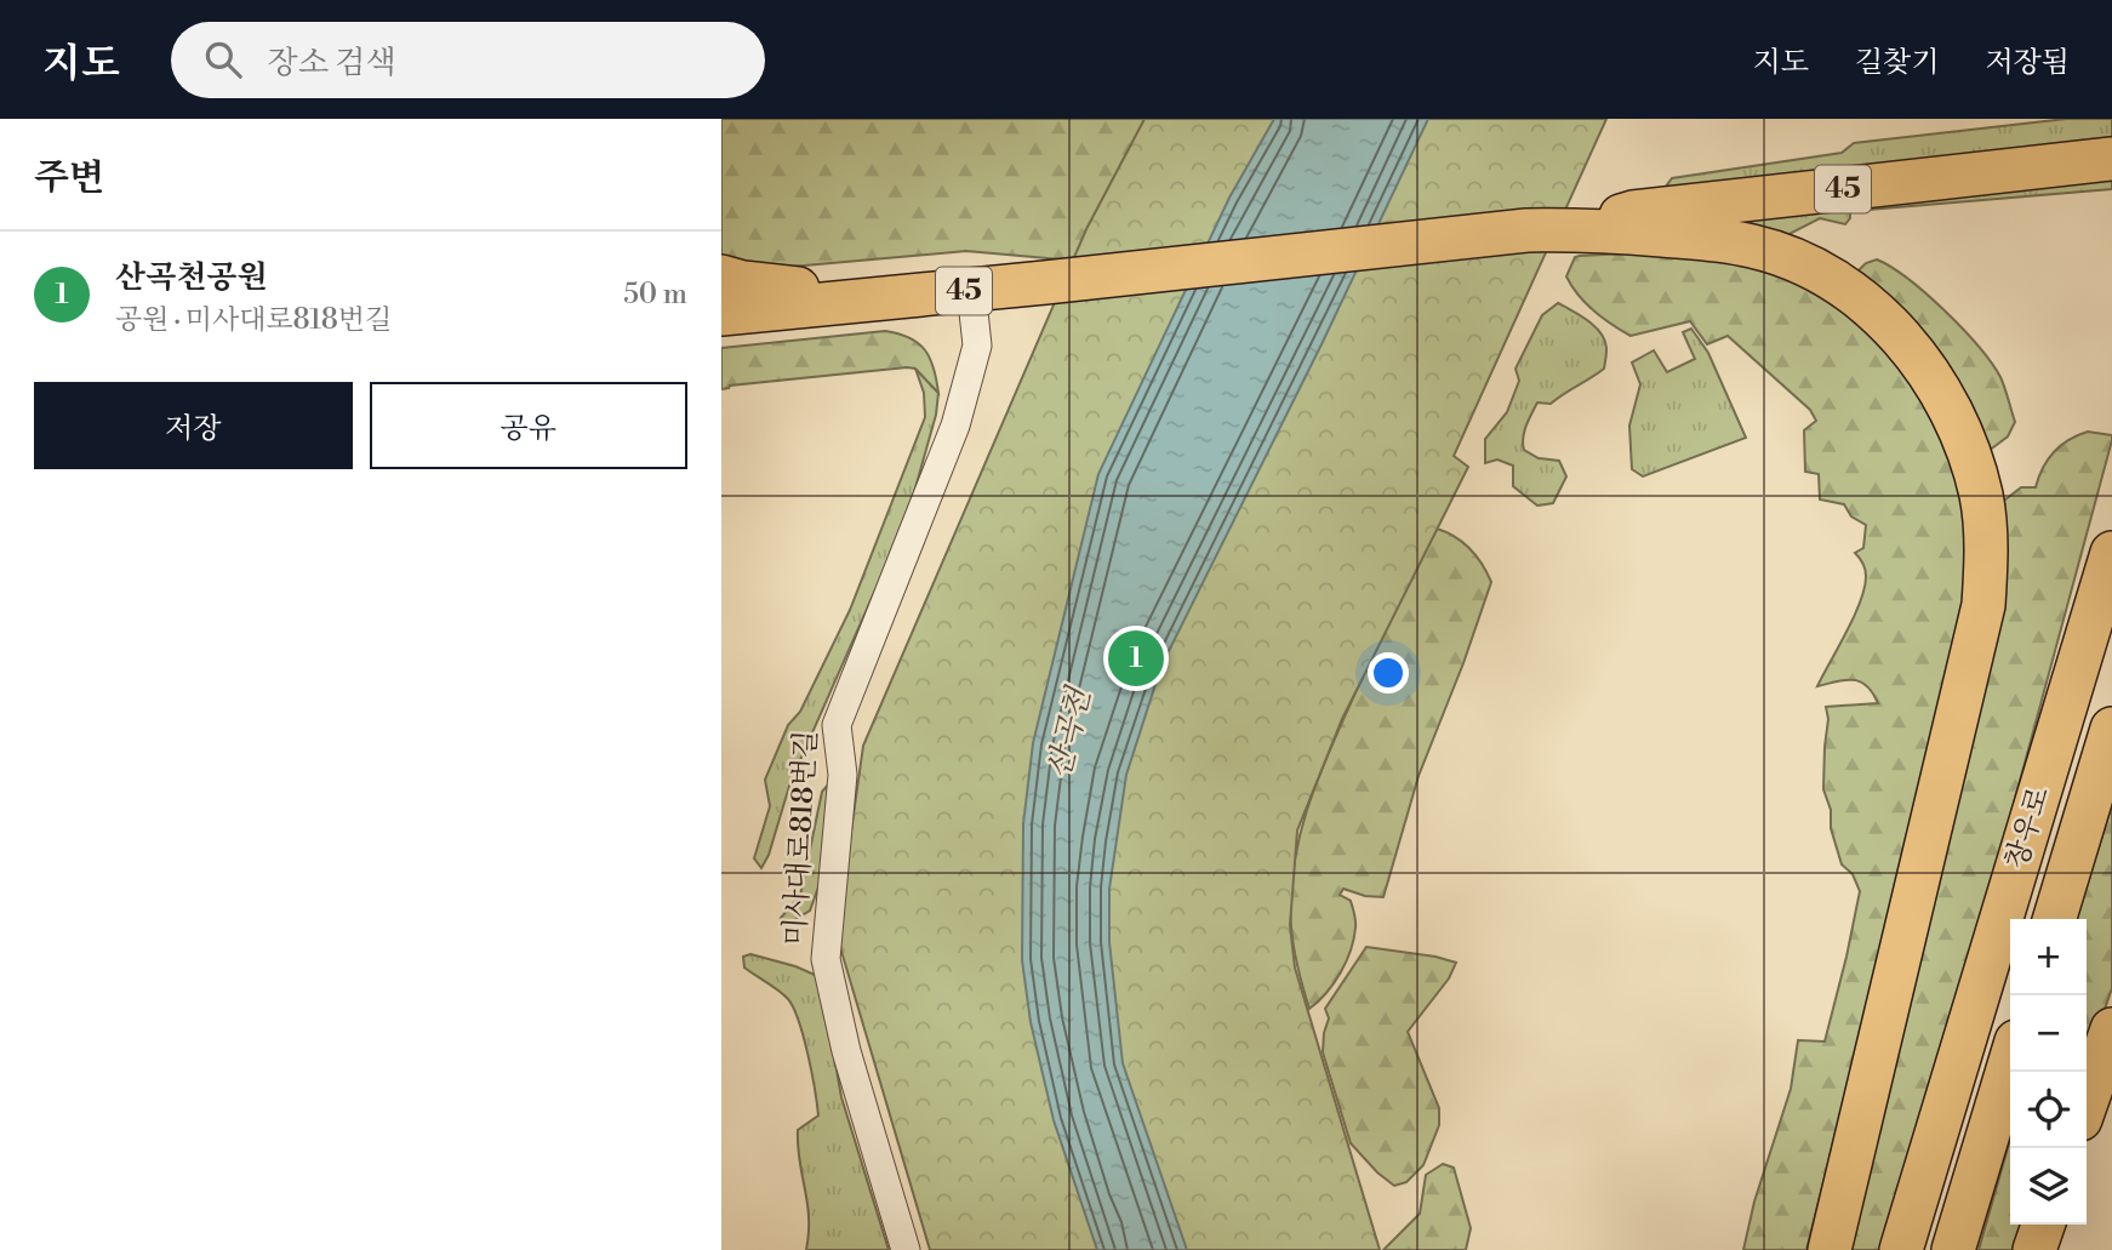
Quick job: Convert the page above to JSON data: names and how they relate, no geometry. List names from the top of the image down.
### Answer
{
  "streets": {
    "main road": ["45", "창우로"],
    "street": ["미사대로818번길"]
  },
  "crossings": [
    ["45", "미사대로818번길"]
  ],
  "water": ["산곡천"],
  "page": {
    "header": "지도",
    "search": "장소 검색",
    "nav": ["지도", "길찾기", "저장됨"],
    "heading": "주변",
    "list": [
      {
        "mark": "1",
        "name": "산곡천공원",
        "note": "공원 · 미사대로818번길",
        "value": "50 m"
      }
    ],
    "buttons": ["저장", "공유"],
    "pins": "1",
    "map_buttons": ["+", "−"]
  }
}
